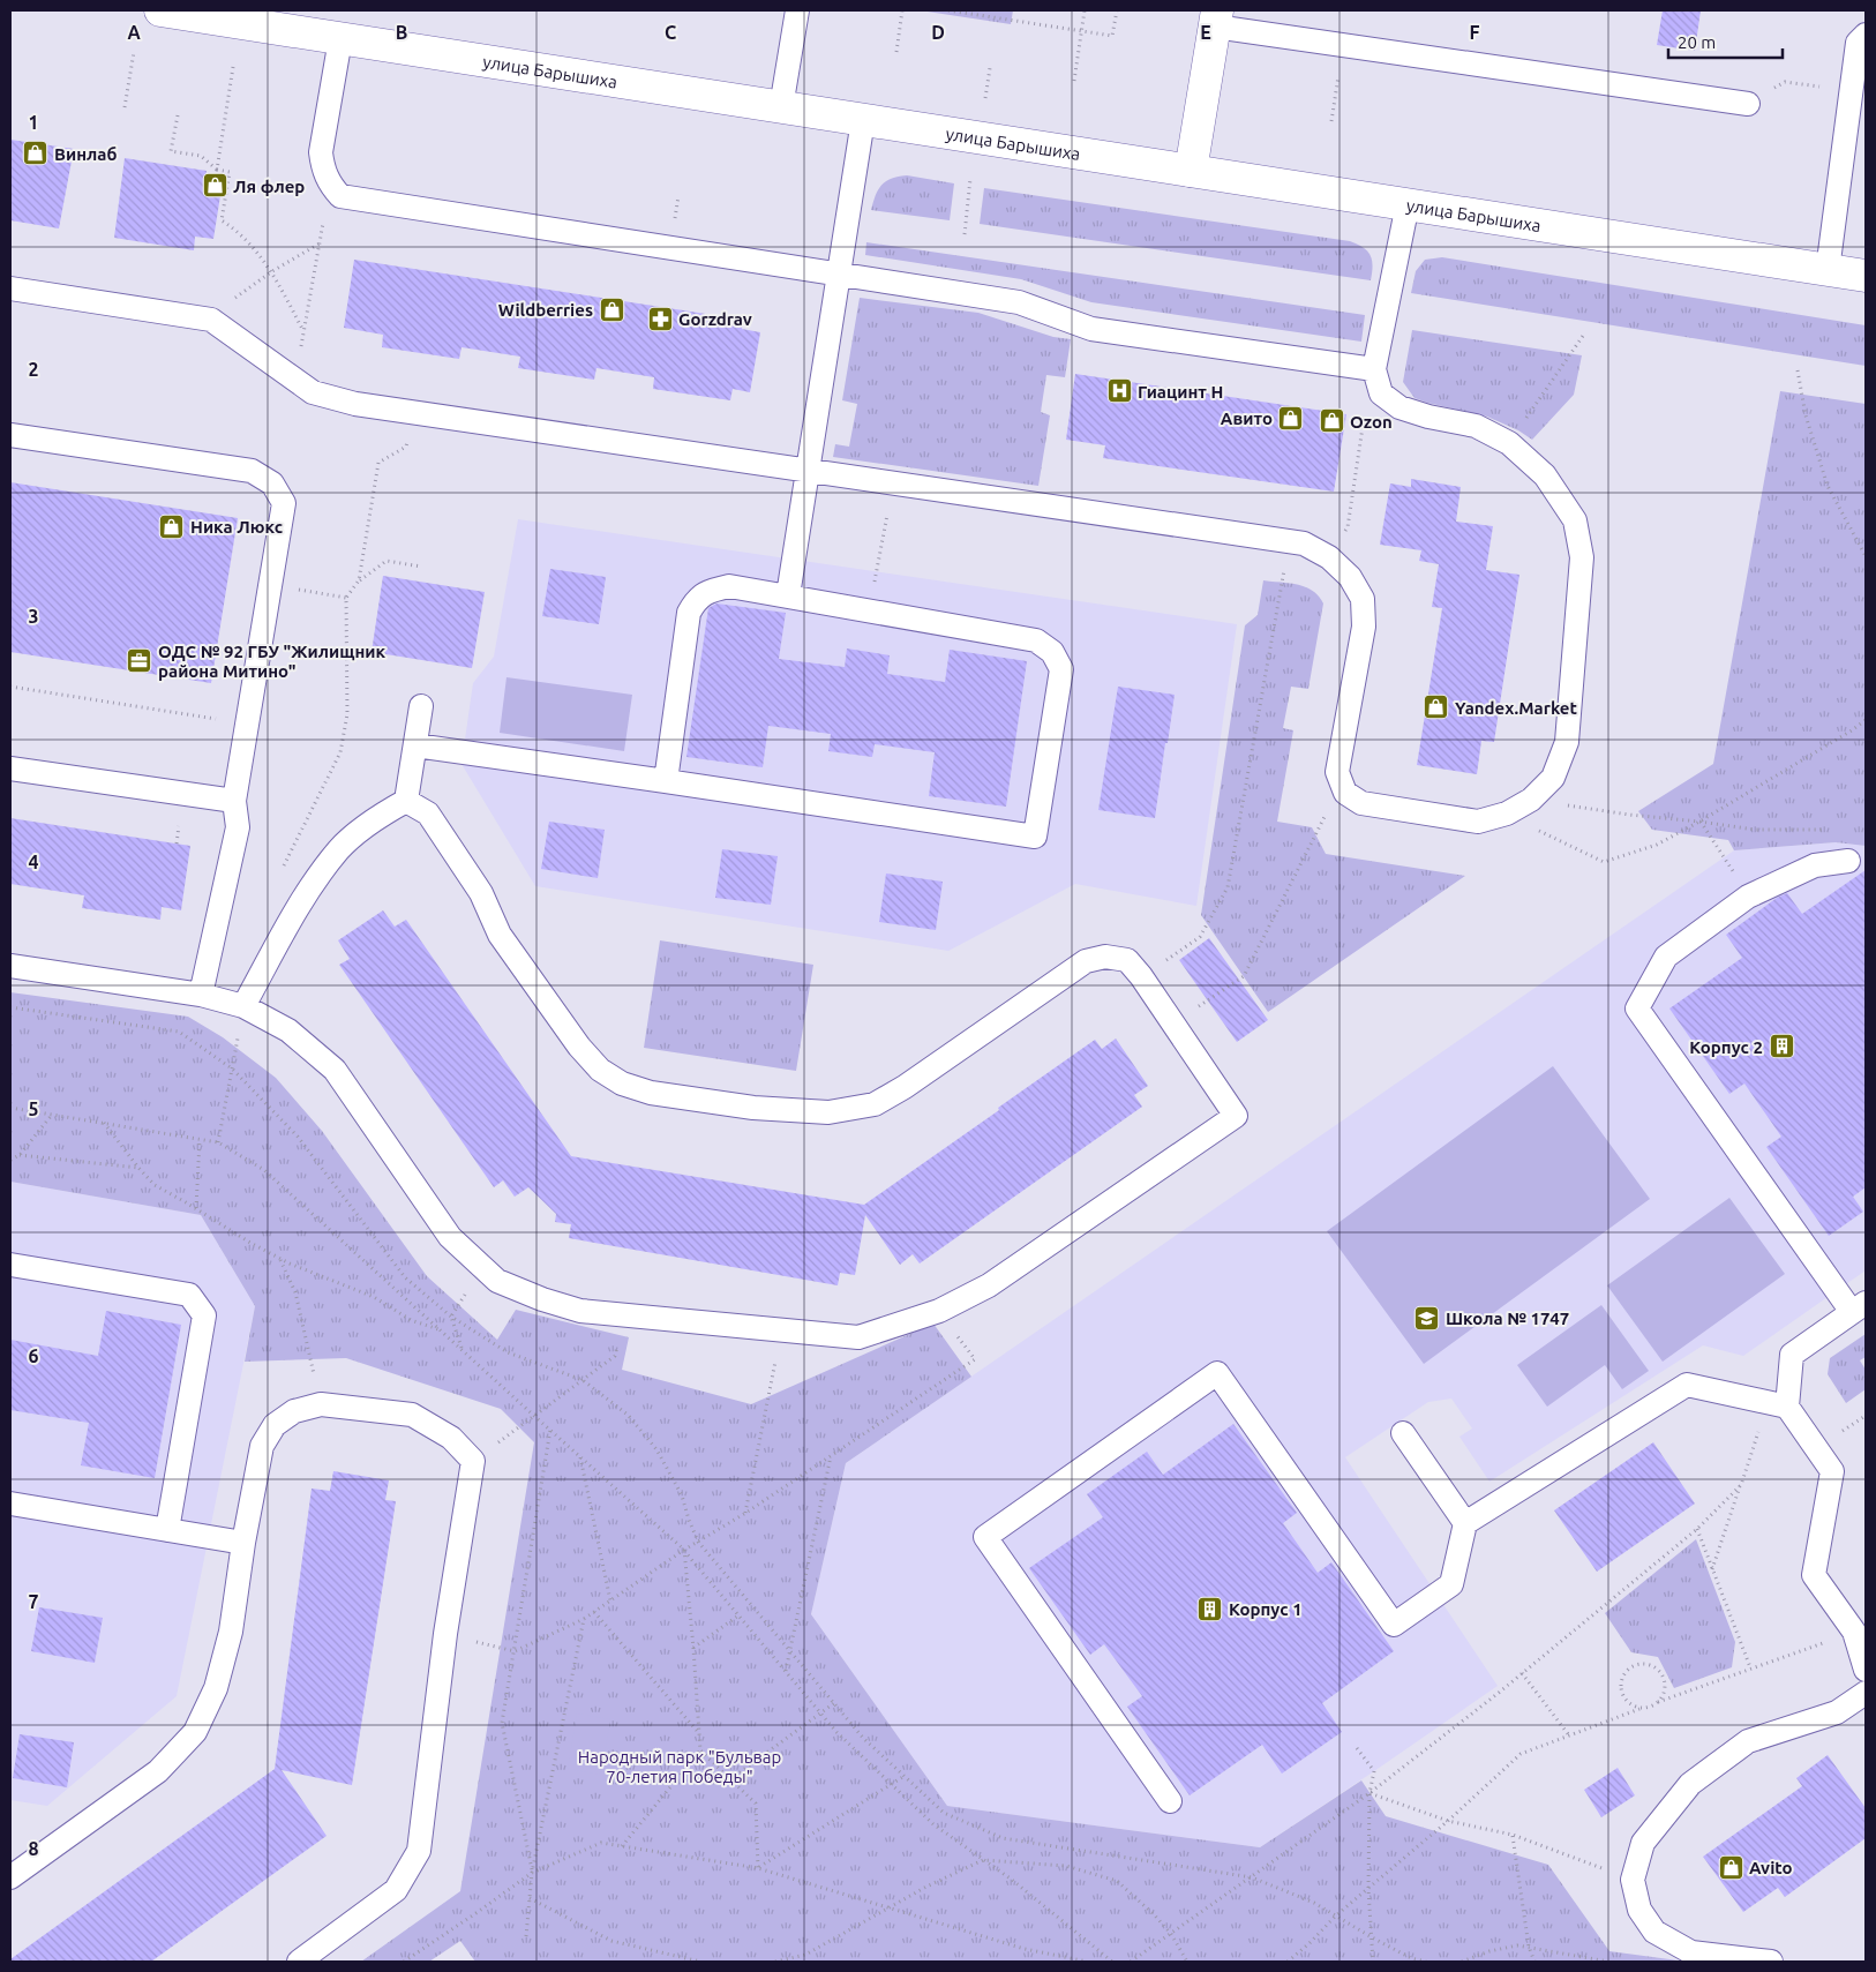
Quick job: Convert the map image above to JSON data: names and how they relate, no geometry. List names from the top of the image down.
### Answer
{
  "streets": {
    "main road": ["улица Барышиха"]
  },
  "parks": ["Народный парк \"Бульвар 70-летия Победы\""],
  "places": {
    "shop": [
      "Винлаб",
      "Ля флер",
      "Wildberries",
      "Авито",
      "Ozon",
      "Ника Люкс",
      "Yandex.Market",
      "Avito"
    ],
    "pharmacy": ["Gorzdrav"],
    "hospital": ["Гиацинт Н"],
    "office": ["ОДС № 92 ГБУ \"Жилищник района Митино\""],
    "building": ["Корпус 2", "Корпус 1"],
    "school or university": ["Школа № 1747"]
  },
  "scale_bar": "20 m",
  "grid": {
    "columns": [
      "A",
      "B",
      "C",
      "D",
      "E",
      "F"
    ],
    "rows": [
      "1",
      "2",
      "3",
      "4",
      "5",
      "6",
      "7",
      "8"
    ]
  }
}
